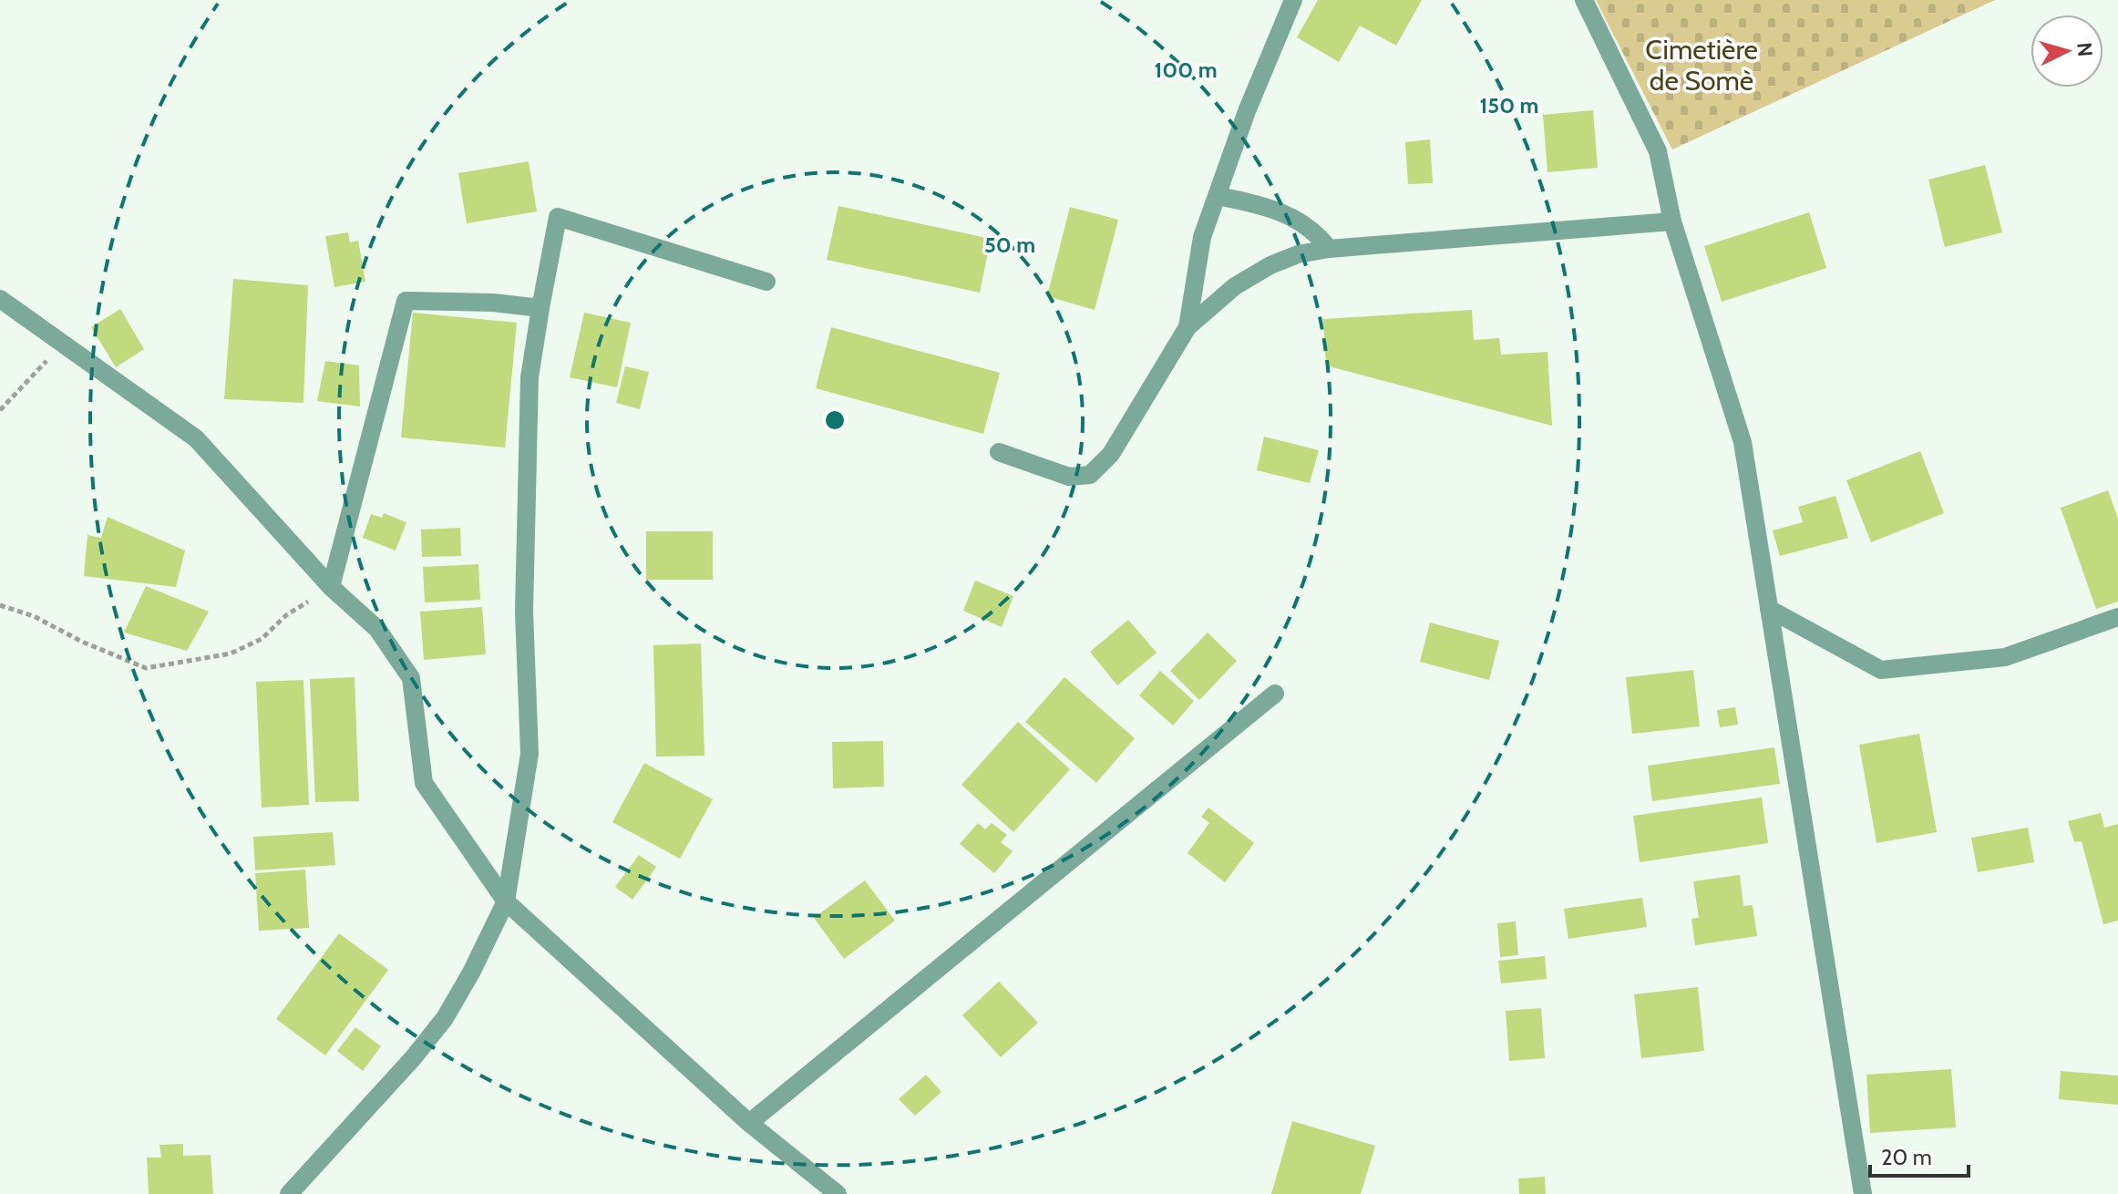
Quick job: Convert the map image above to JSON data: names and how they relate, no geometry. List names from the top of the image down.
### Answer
{
  "parks": ["Cimetière de Somè"],
  "scale_bar": "20 m",
  "north": "right",
  "rings": ["100 m", "150 m", "50 m"]
}
